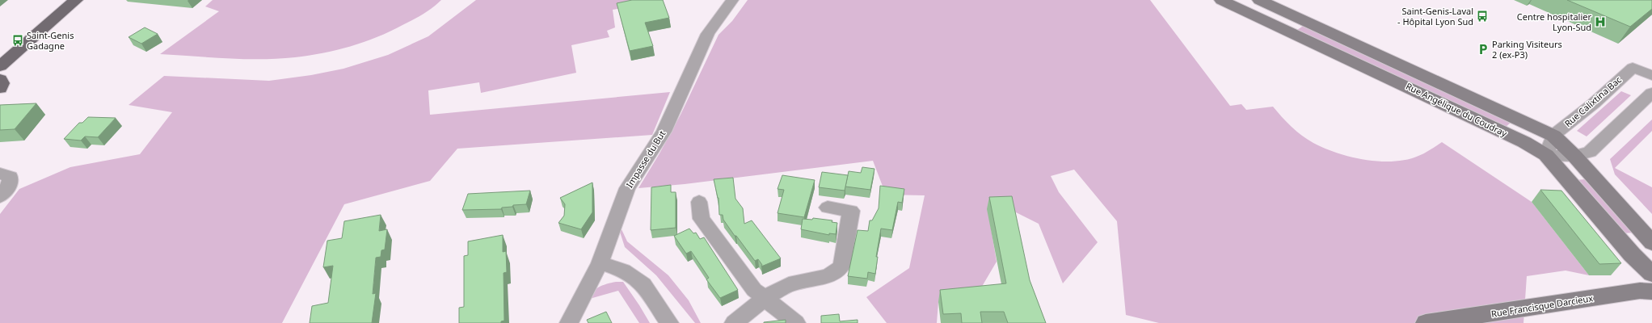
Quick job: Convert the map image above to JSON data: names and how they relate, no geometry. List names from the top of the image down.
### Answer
{
  "streets": {
    "street": [
      "Rue Calixtina Bac",
      "Rue Angélique du Coudray",
      "Impasse du But",
      "Rue Francisque Darcieux"
    ]
  },
  "crossings": [
    ["Rue Calixtina Bac", "Rue Angélique du Coudray"]
  ],
  "places": {
    "bus stop": ["Saint-Genis-Laval - Hôpital Lyon Sud", "Saint-Genis Gadagne"],
    "hospital": ["Centre hospitalier Lyon-Sud"],
    "parking": ["Parking Visiteurs 2 (ex-P3)"]
  }
}
